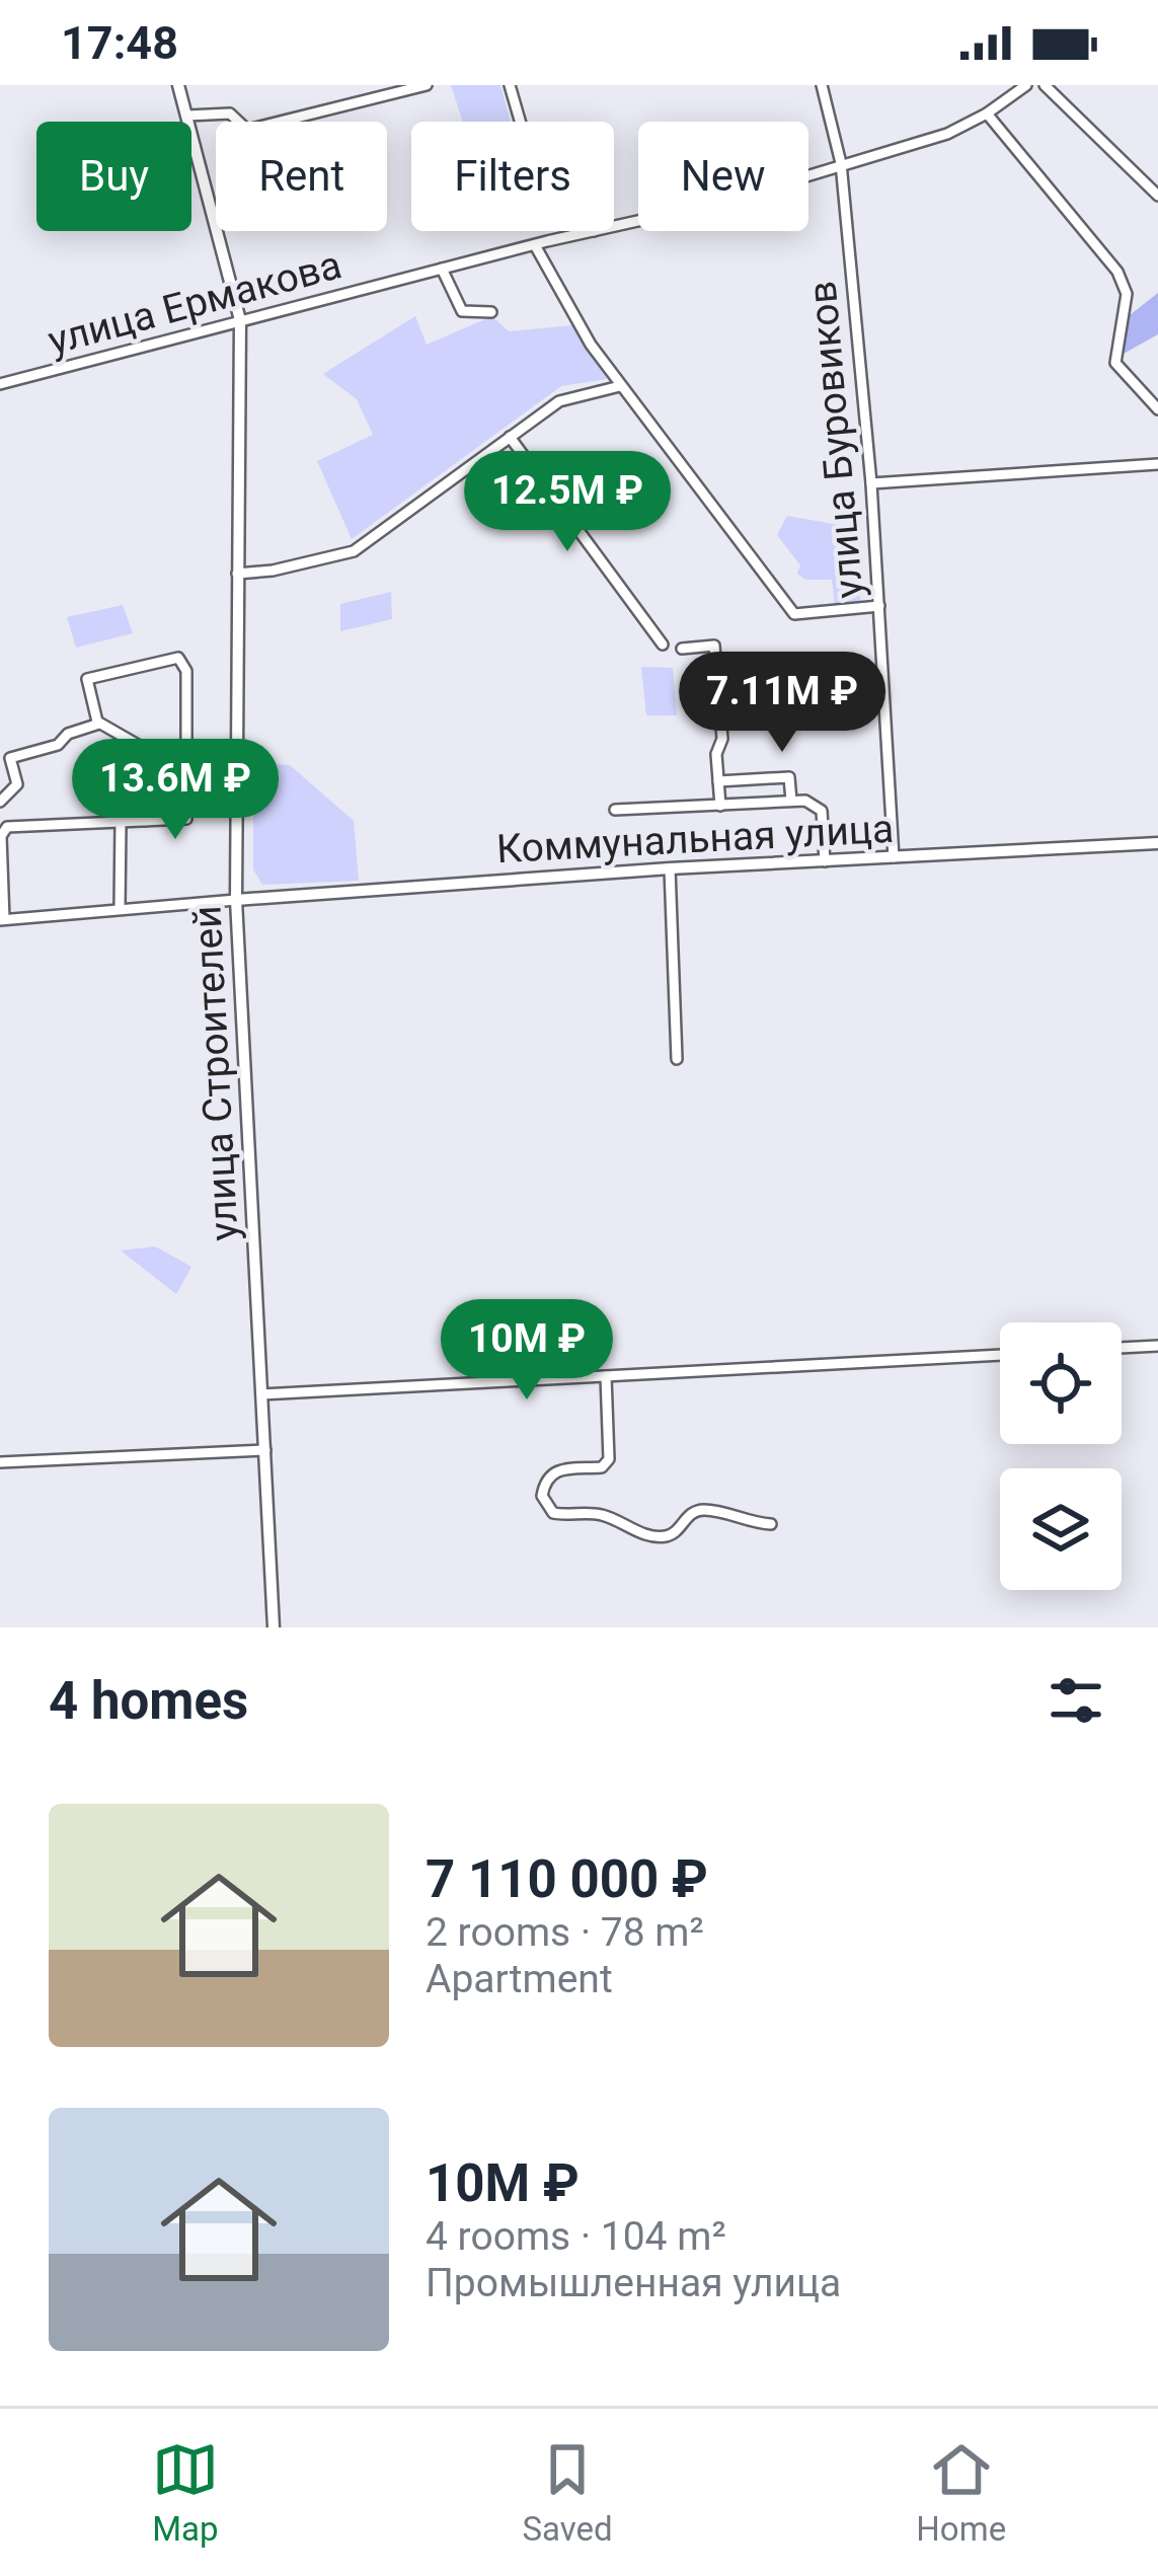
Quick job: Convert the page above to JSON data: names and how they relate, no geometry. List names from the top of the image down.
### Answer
{
  "streets": {
    "main road": ["Коммунальная улица", "улица Строителей"],
    "street": ["улица Ермакова", "улица Буровиков"]
  },
  "crossings": [
    ["улица Ермакова", "улица Буровиков"],
    ["улица Ермакова", "улица Строителей"],
    ["улица Буровиков", "Коммунальная улица"],
    ["Коммунальная улица", "улица Строителей"]
  ],
  "page": {
    "status": "17:48",
    "chip": [
      "Buy",
      "Rent",
      "Filters",
      "New"
    ],
    "price": [
      "12.5M ₽",
      "7.11M ₽",
      "13.6M ₽",
      "10M ₽"
    ],
    "heading": "4 homes",
    "list": [
      {
        "name": "7 110 000 ₽",
        "note": "2 rooms · 78 m² · Apartment"
      },
      {
        "name": "10M ₽",
        "note": "4 rooms · 104 m² · Промышленная улица"
      }
    ],
    "tabs": ["Map", "Saved", "Home"]
  }
}
